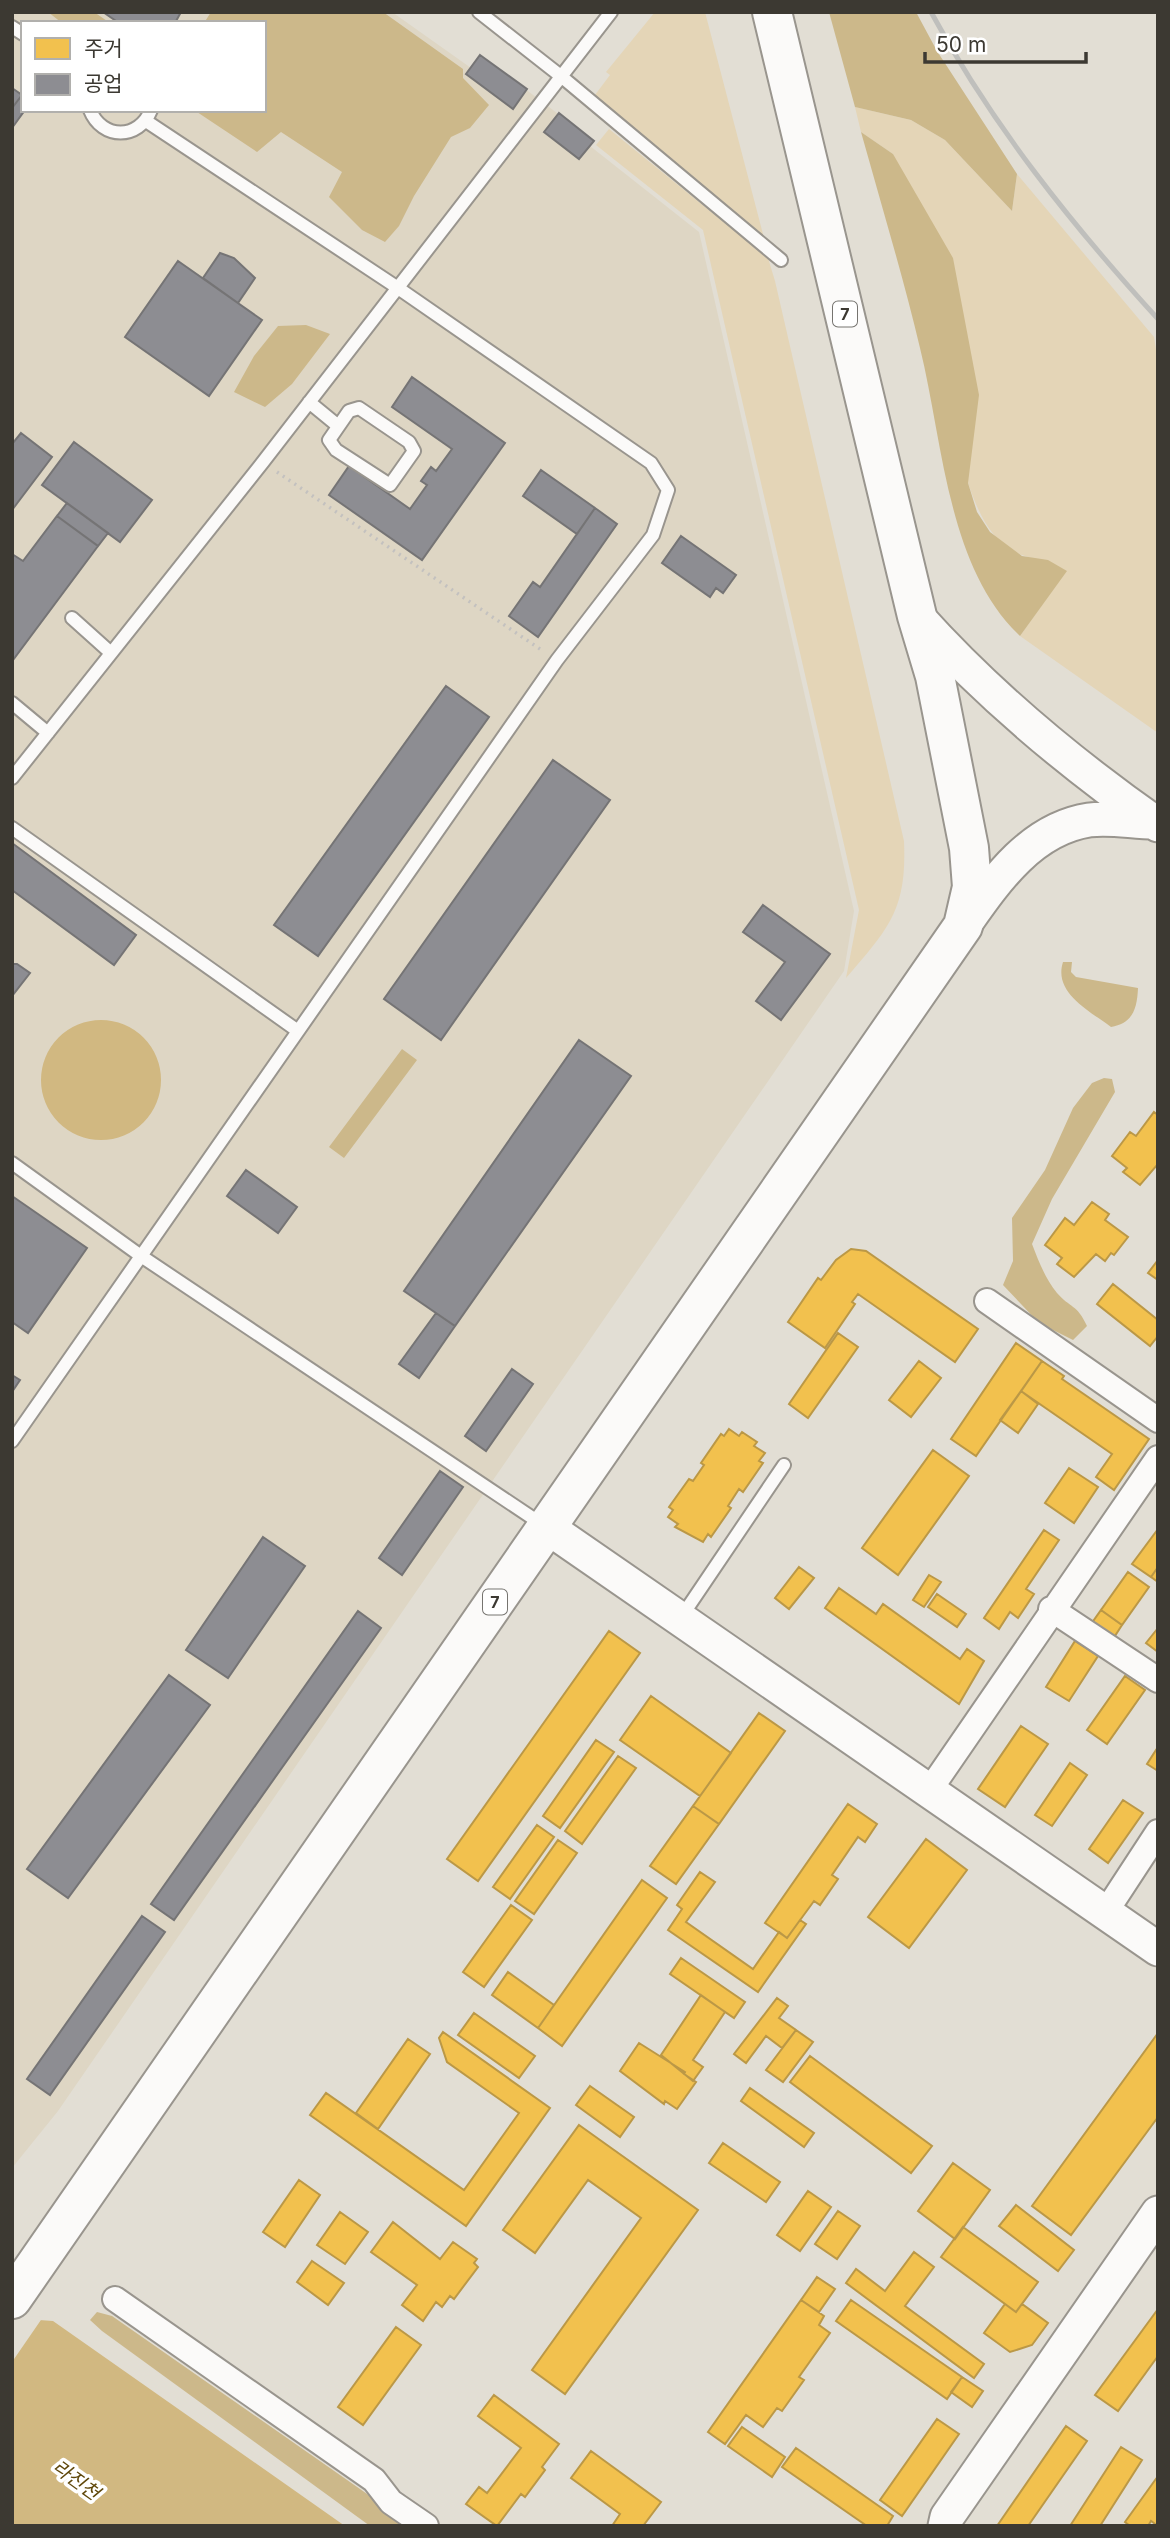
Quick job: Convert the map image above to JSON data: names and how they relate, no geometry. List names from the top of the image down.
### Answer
{
  "streets": {
    "highway": ["7"]
  },
  "water": ["라진천"],
  "legend": ["주거", "공업"],
  "scale_bar": "50 m"
}
